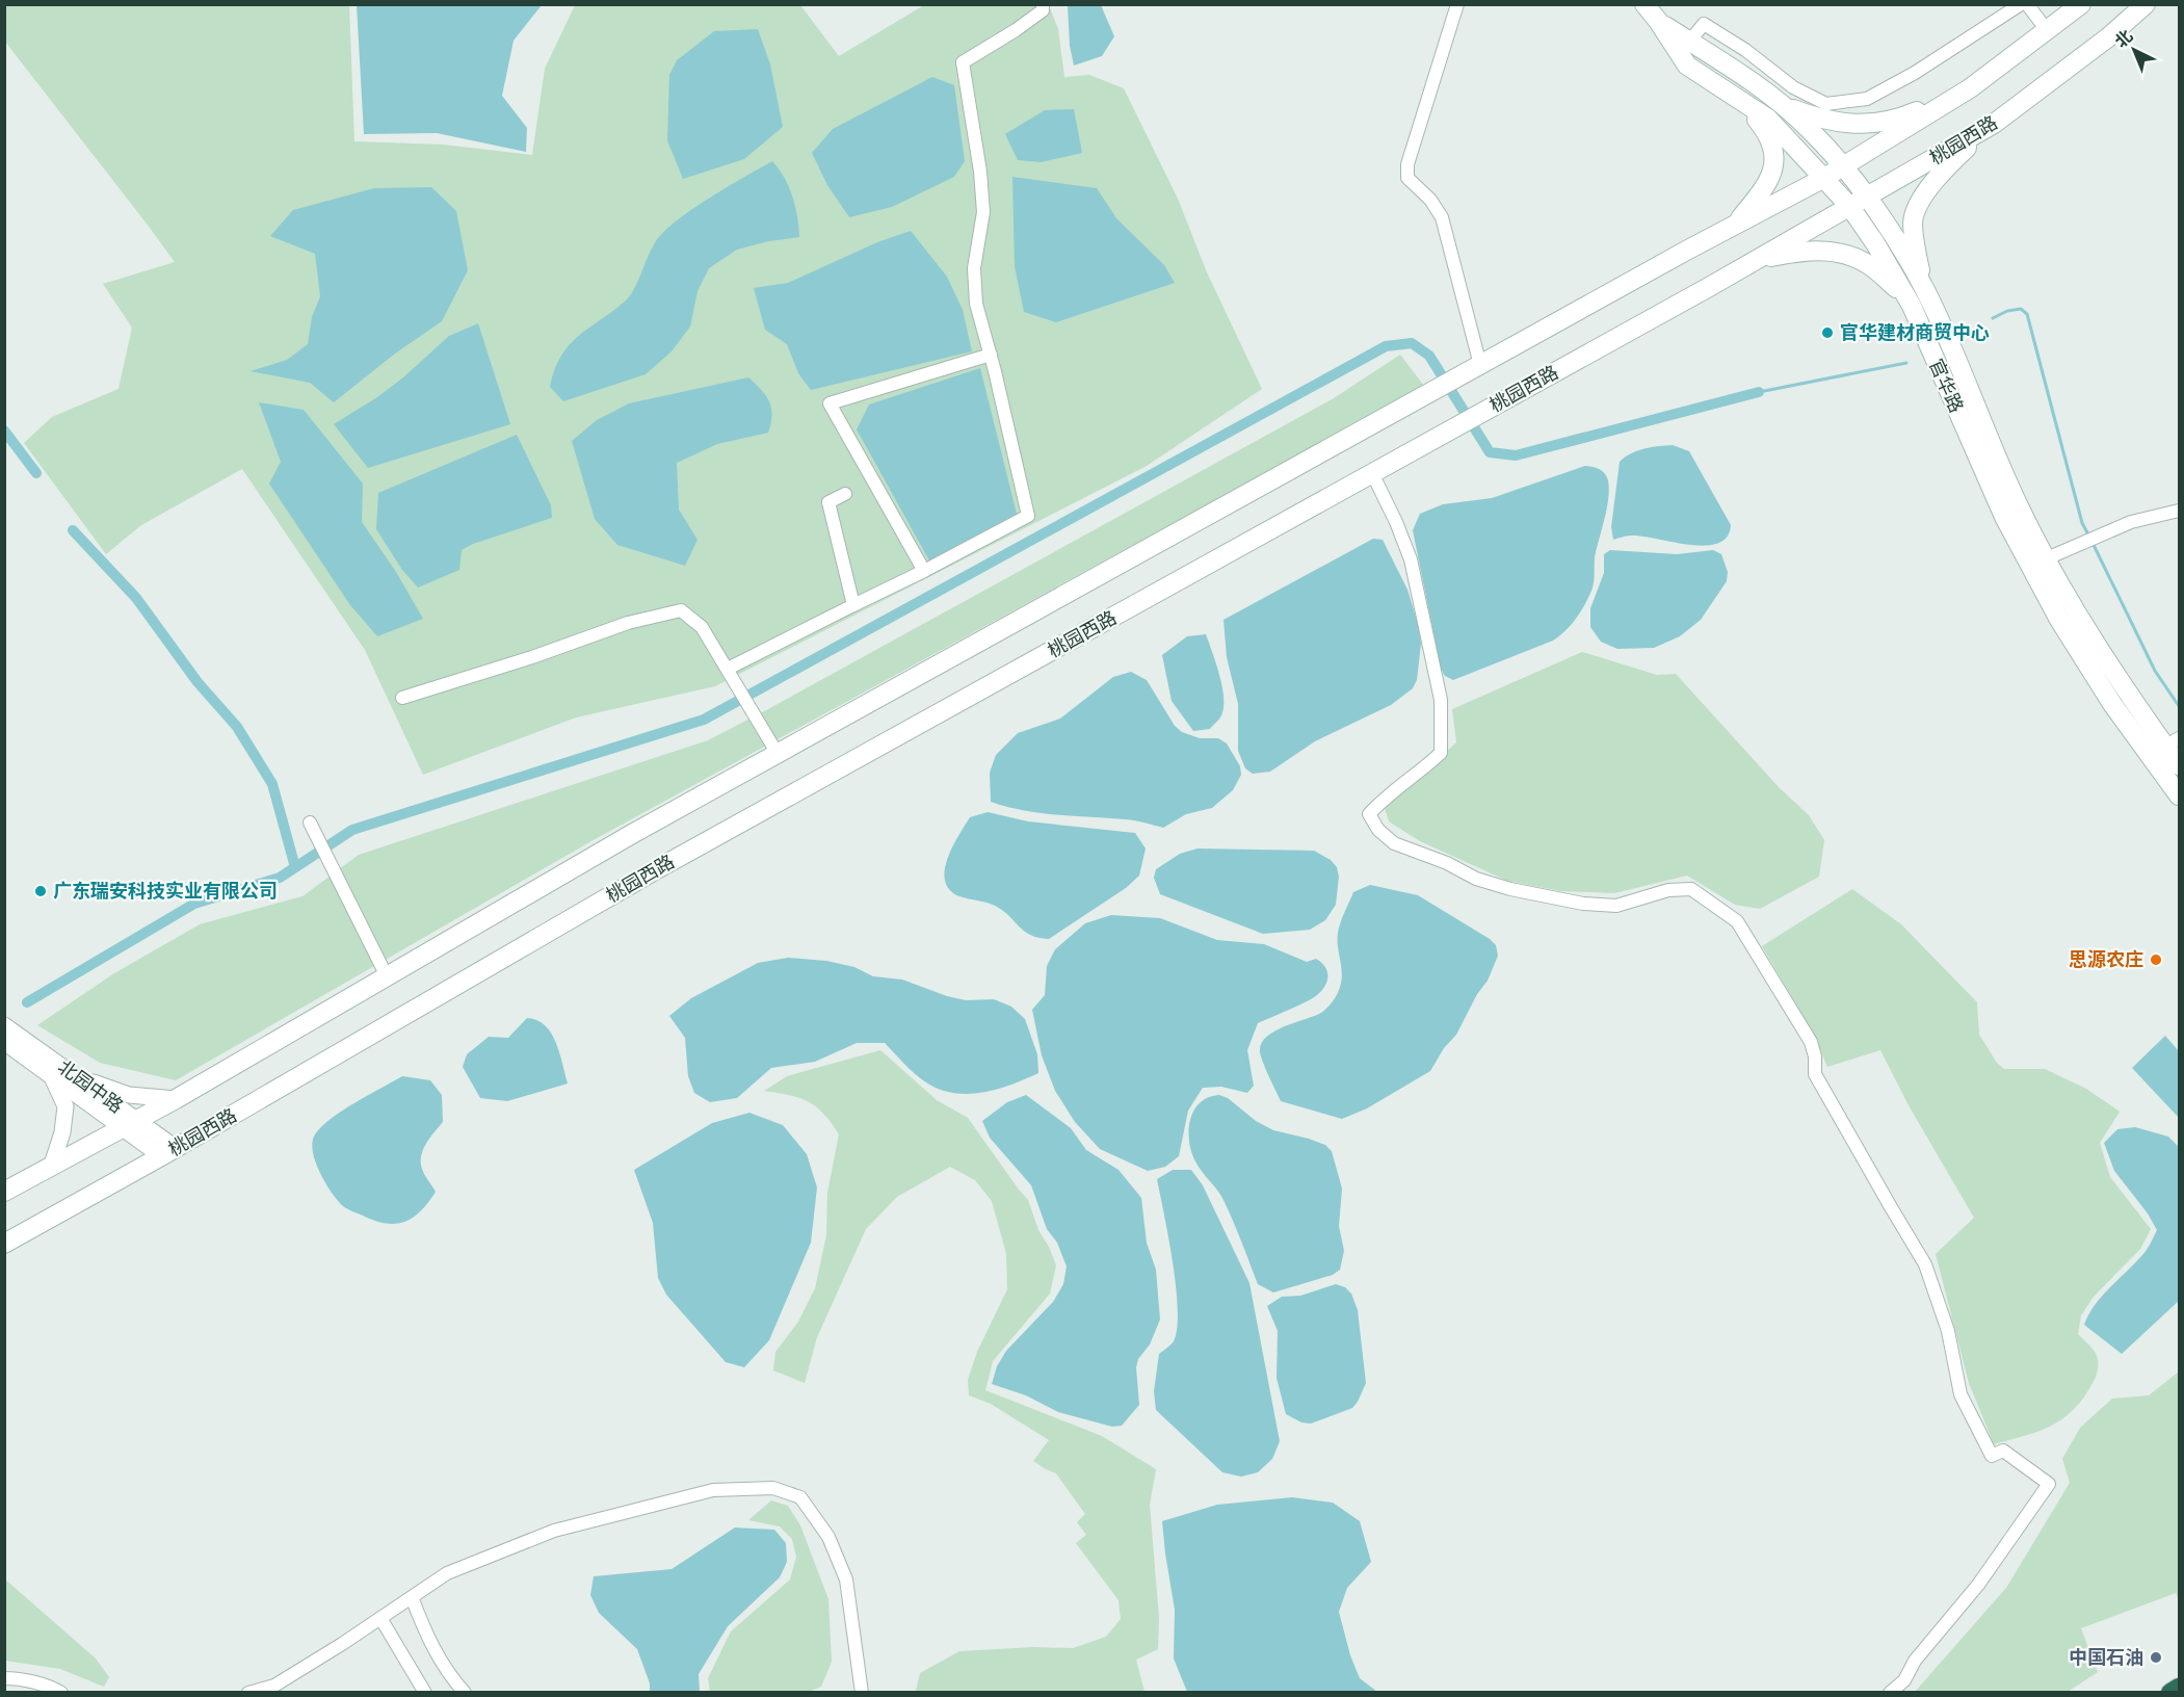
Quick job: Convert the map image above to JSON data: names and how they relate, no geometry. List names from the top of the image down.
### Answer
{
  "streets": {
    "main road": ["桃园西路", "官华路"],
    "street": ["北园中路"]
  },
  "crossings": [
    ["桃园西路", "官华路"],
    ["桃园西路", "北园中路"]
  ],
  "places": [
    "官华建材商贸中心",
    "广东瑞安科技实业有限公司",
    "思源农庄",
    "中国石油"
  ],
  "north": "top left"
}
